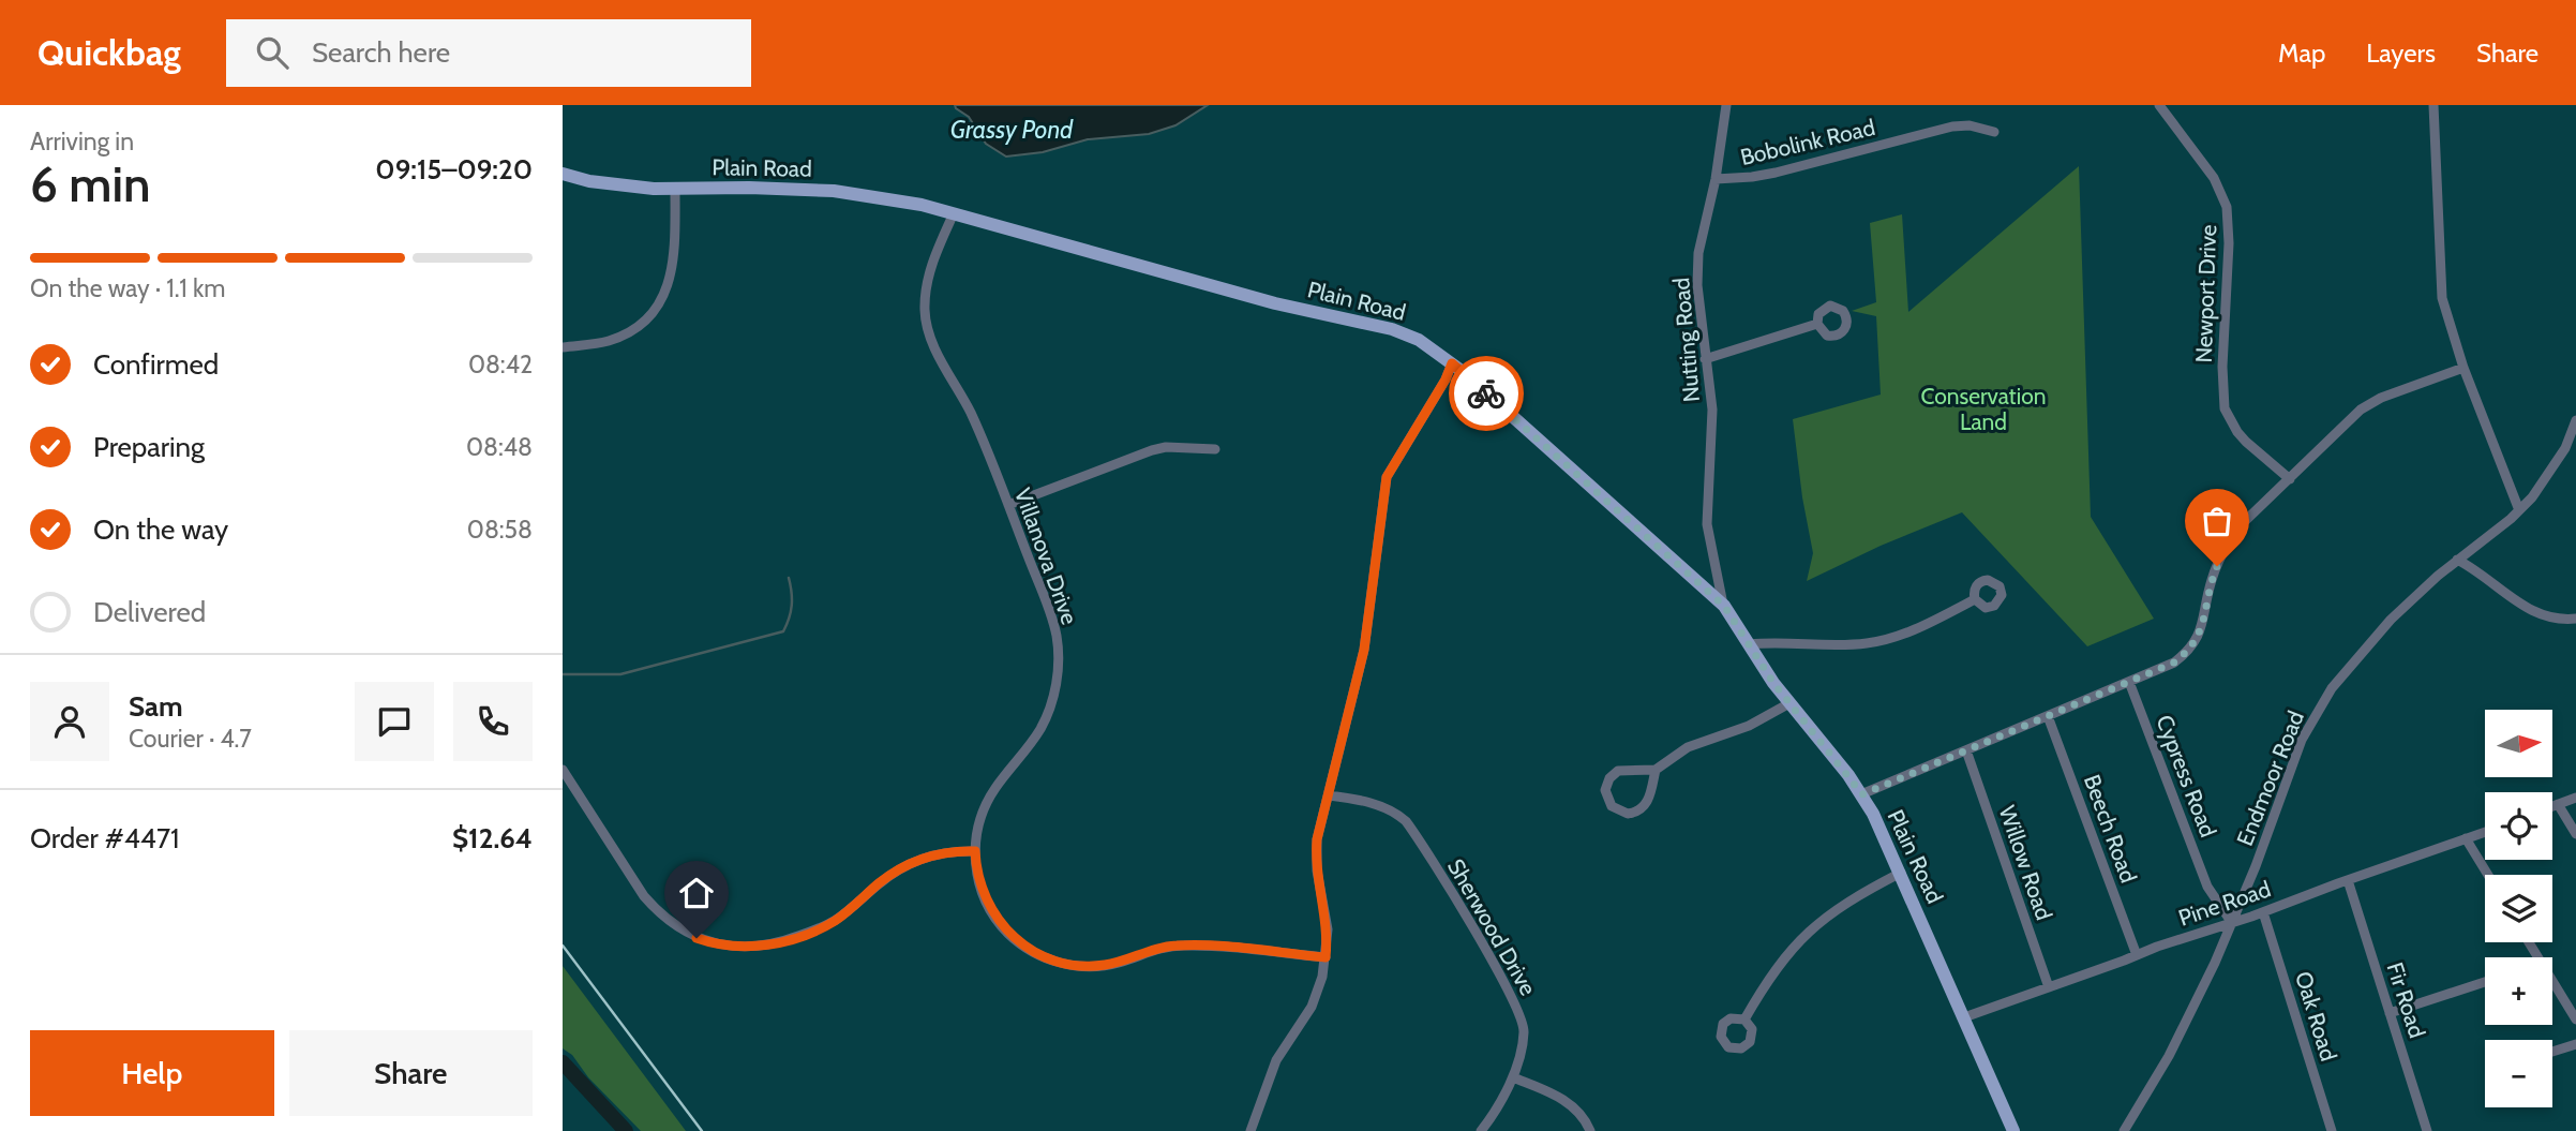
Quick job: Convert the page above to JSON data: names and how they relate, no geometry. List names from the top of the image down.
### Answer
{
  "streets": {
    "main road": ["Plain Road"],
    "street": [
      "Bobolink Road",
      "Newport Drive",
      "Nutting Road",
      "Villanova Drive",
      "Cypress Road",
      "Endmoor Road",
      "Beech Road",
      "Willow Road",
      "Pine Road",
      "Sherwood Drive",
      "Fir Road",
      "Oak Road"
    ]
  },
  "crossings": [
    ["Bobolink Road", "Nutting Road"],
    ["Plain Road", "Nutting Road"],
    ["Plain Road", "Villanova Drive"],
    ["Plain Road", "Pine Road"],
    ["Cypress Road", "Endmoor Road"],
    ["Cypress Road", "Pine Road"],
    ["Endmoor Road", "Pine Road"],
    ["Beech Road", "Pine Road"],
    ["Willow Road", "Pine Road"],
    ["Pine Road", "Fir Road"],
    ["Pine Road", "Oak Road"]
  ],
  "water": ["Grassy Pond"],
  "parks": ["Conservation Land"],
  "north": "right",
  "page": {
    "header": "Quickbag",
    "search": "Search here",
    "nav": ["Map", "Layers", "Share"],
    "heading": ["6 min", "Arriving in", "09:15–09:20"],
    "panel": [
      "Sam",
      "Courier · 4.7",
      "Order #4471",
      "$12.64"
    ],
    "bar": "On the way · 1.1 km",
    "list": [
      ["Confirmed", "08:42"],
      ["Preparing", "08:48"],
      ["On the way", "08:58"],
      "Delivered"
    ],
    "map_buttons": ["+", "−"],
    "buttons": ["Help", "Share"]
  }
}
